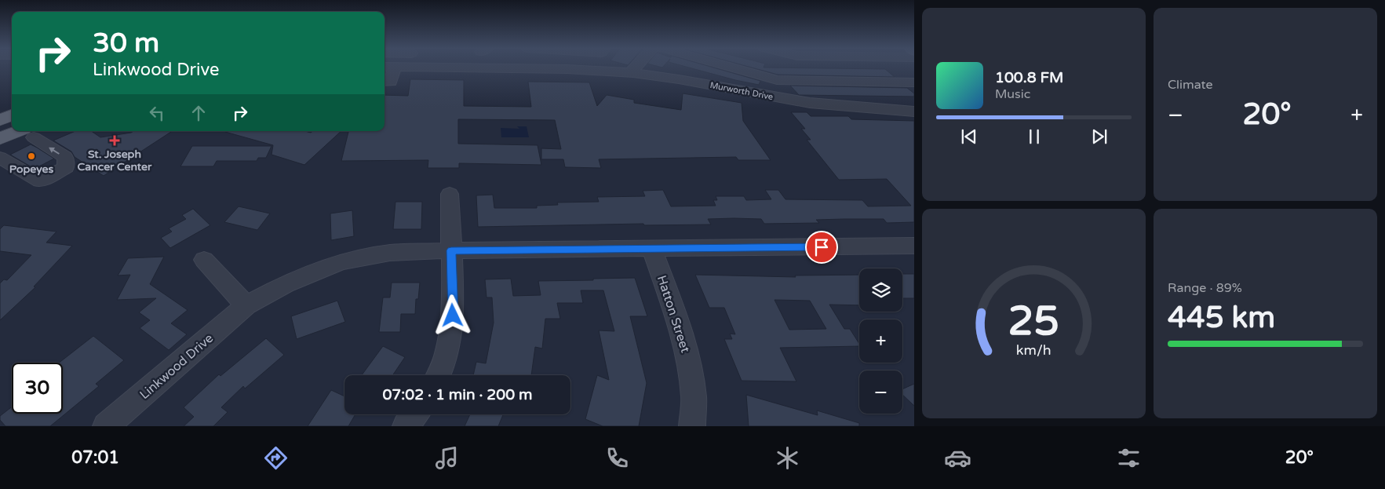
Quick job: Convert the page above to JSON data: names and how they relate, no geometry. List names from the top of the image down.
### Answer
{
  "streets": {
    "street": ["Murworth Drive", "Hatton Street", "Linkwood Drive"]
  },
  "crossings": [
    ["Hatton Street", "Linkwood Drive"]
  ],
  "places": {
    "health": ["St. Joseph Cancer Center"],
    "other": ["Popeyes"]
  },
  "page": {
    "tile": [
      "Climate",
      ["Range · 89%", "445 km"]
    ],
    "turn": ["30 m", "Linkwood Drive"],
    "song": ["100.8 FM", "Music"],
    "heat": ["−", "20°", "+"],
    "map_buttons": ["+", "−"],
    "limit": "30",
    "trip": "07:02 · 1 min · 200 m",
    "tabs": ["07:01", "20°"],
    "gauge": ["25", "km/h"]
  }
}
